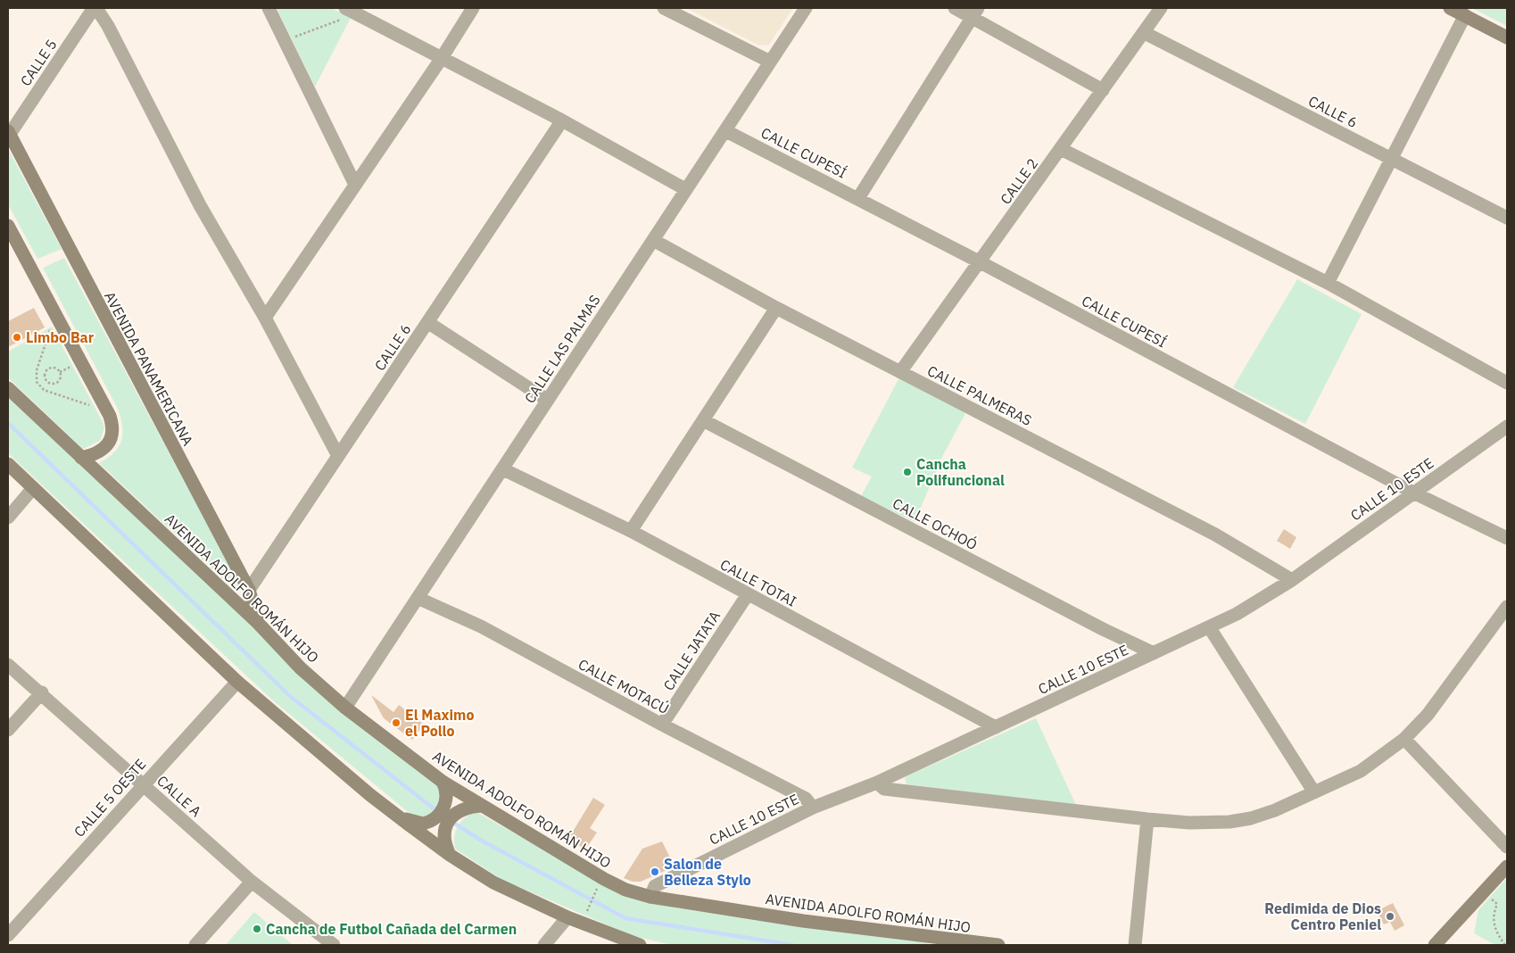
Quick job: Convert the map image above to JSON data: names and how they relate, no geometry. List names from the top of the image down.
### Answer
{
  "streets": {
    "main road": ["AVENIDA PANAMERICANA", "AVENIDA ADOLFO ROMÁN HIJO"],
    "street": [
      "CALLE 5",
      "CALLE 6",
      "CALLE CUPESÍ",
      "CALLE 2",
      "CALLE LAS PALMAS",
      "CALLE PALMERAS",
      "CALLE 10 ESTE",
      "CALLE OCHOÓ",
      "CALLE TOTAI",
      "CALLE JATATA",
      "CALLE MOTACÚ",
      "CALLE A",
      "CALLE 5 OESTE"
    ]
  },
  "crossings": [
    ["CALLE 5", "AVENIDA PANAMERICANA"],
    ["CALLE 6", "CALLE 2"],
    ["CALLE 6", "AVENIDA PANAMERICANA"],
    ["CALLE CUPESÍ", "CALLE 2"],
    ["CALLE CUPESÍ", "CALLE LAS PALMAS"],
    ["CALLE CUPESÍ", "CALLE 10 ESTE"],
    ["CALLE 2", "CALLE PALMERAS"],
    ["CALLE LAS PALMAS", "CALLE PALMERAS"],
    ["CALLE LAS PALMAS", "CALLE TOTAI"],
    ["CALLE LAS PALMAS", "AVENIDA ADOLFO ROMÁN HIJO"],
    ["CALLE LAS PALMAS", "CALLE MOTACÚ"],
    ["AVENIDA PANAMERICANA", "AVENIDA ADOLFO ROMÁN HIJO"],
    ["CALLE PALMERAS", "CALLE 10 ESTE"],
    ["CALLE 10 ESTE", "CALLE OCHOÓ"],
    ["CALLE 10 ESTE", "CALLE TOTAI"],
    ["CALLE 10 ESTE", "AVENIDA ADOLFO ROMÁN HIJO"],
    ["CALLE 10 ESTE", "CALLE MOTACÚ"],
    ["CALLE TOTAI", "CALLE JATATA"],
    ["CALLE JATATA", "CALLE MOTACÚ"],
    ["CALLE A", "CALLE 5 OESTE"]
  ],
  "places": [
    "Limbo Bar",
    "Cancha Polifuncional",
    "El Maximo el Pollo",
    "Salon de Belleza Stylo",
    "Redimida de Dios Centro Peniel",
    "Cancha de Futbol Cañada del Carmen"
  ]
}
